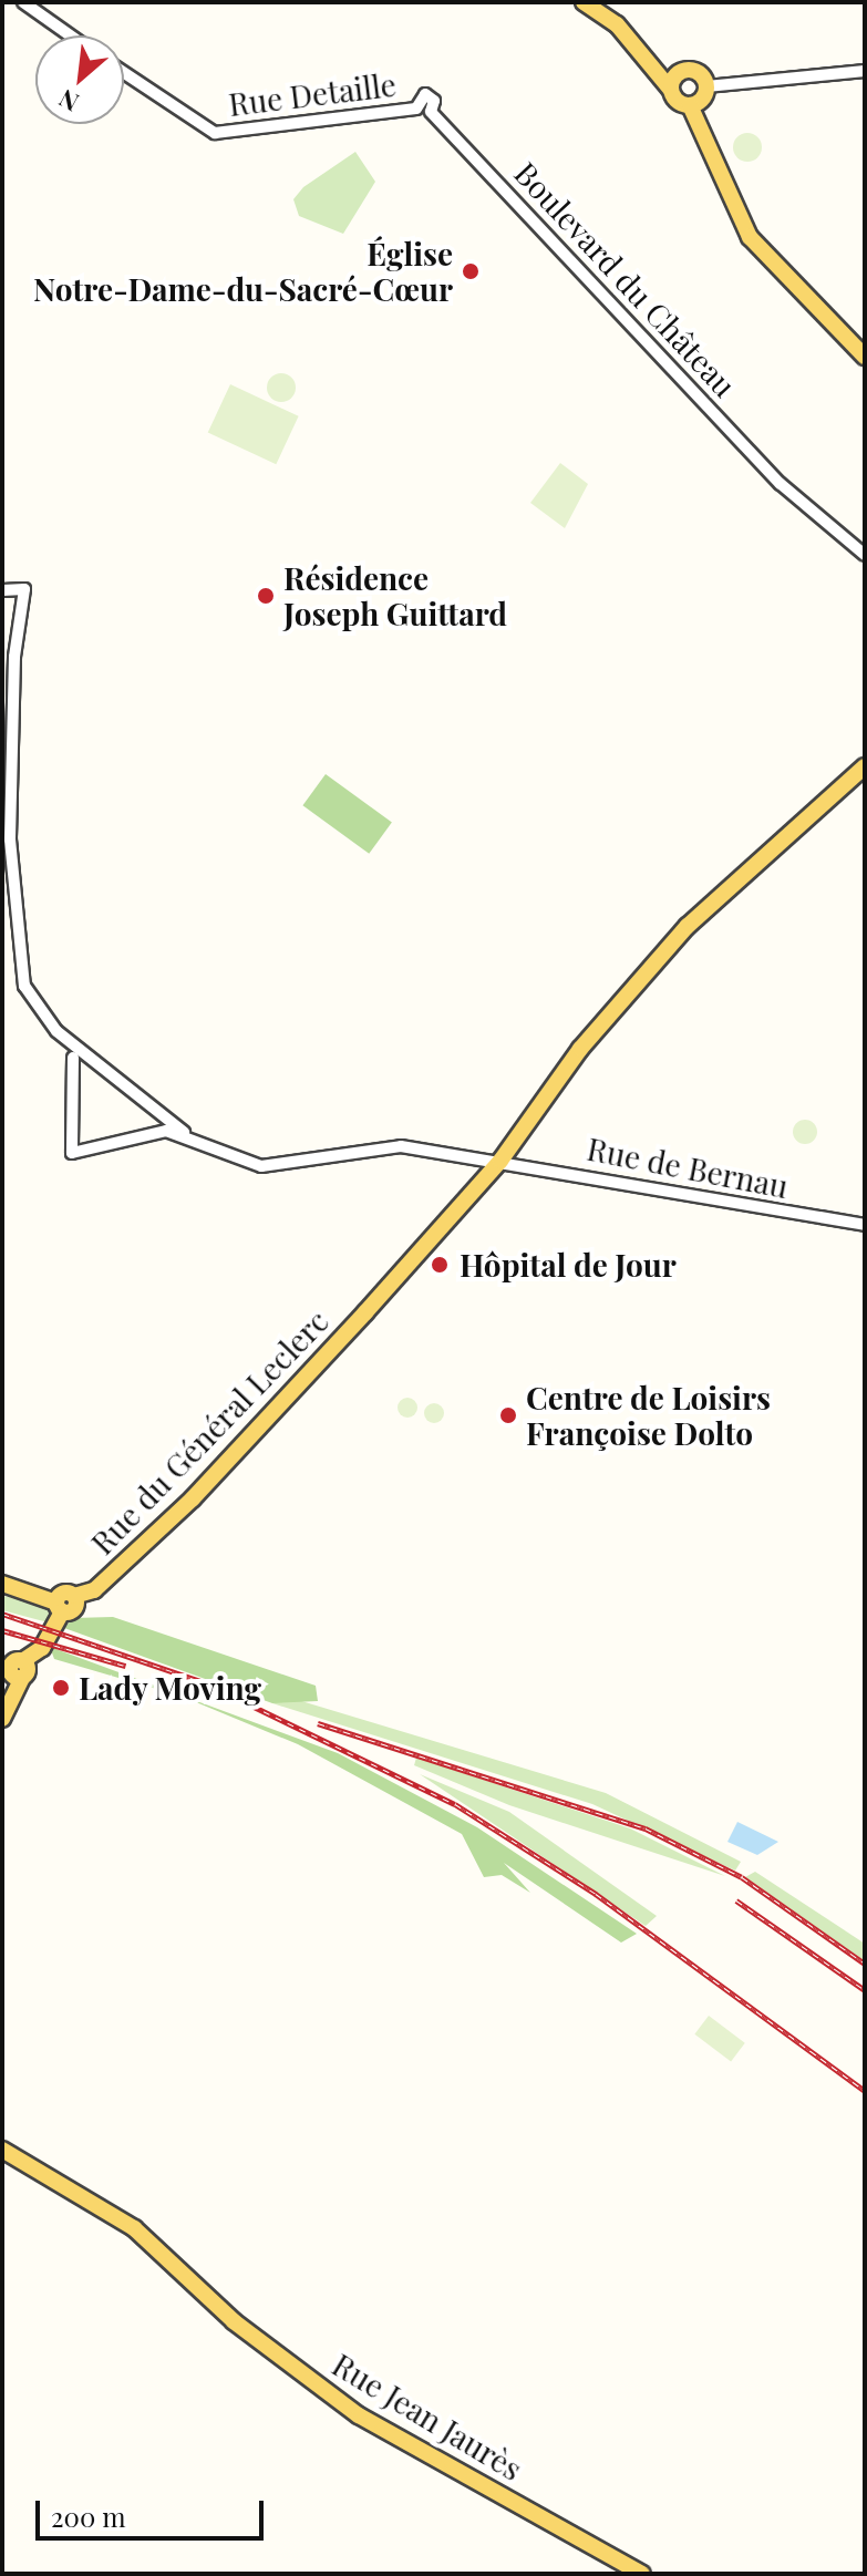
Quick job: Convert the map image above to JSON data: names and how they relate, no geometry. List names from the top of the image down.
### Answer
{
  "streets": {
    "main road": ["Rue du Général Leclerc", "Rue Jean Jaurès"],
    "street": ["Rue Detaille", "Boulevard du Château", "Rue de Bernau"]
  },
  "crossings": [
    ["Rue Detaille", "Boulevard du Château"],
    ["Rue de Bernau", "Rue du Général Leclerc"]
  ],
  "places": [
    "Église Notre-Dame-du-Sacré-Cœur",
    "Résidence Joseph Guittard",
    "Hôpital de Jour",
    "Centre de Loisirs Françoise Dolto",
    "Lady Moving"
  ],
  "scale_bar": "200 m",
  "north": "bottom left"
}
